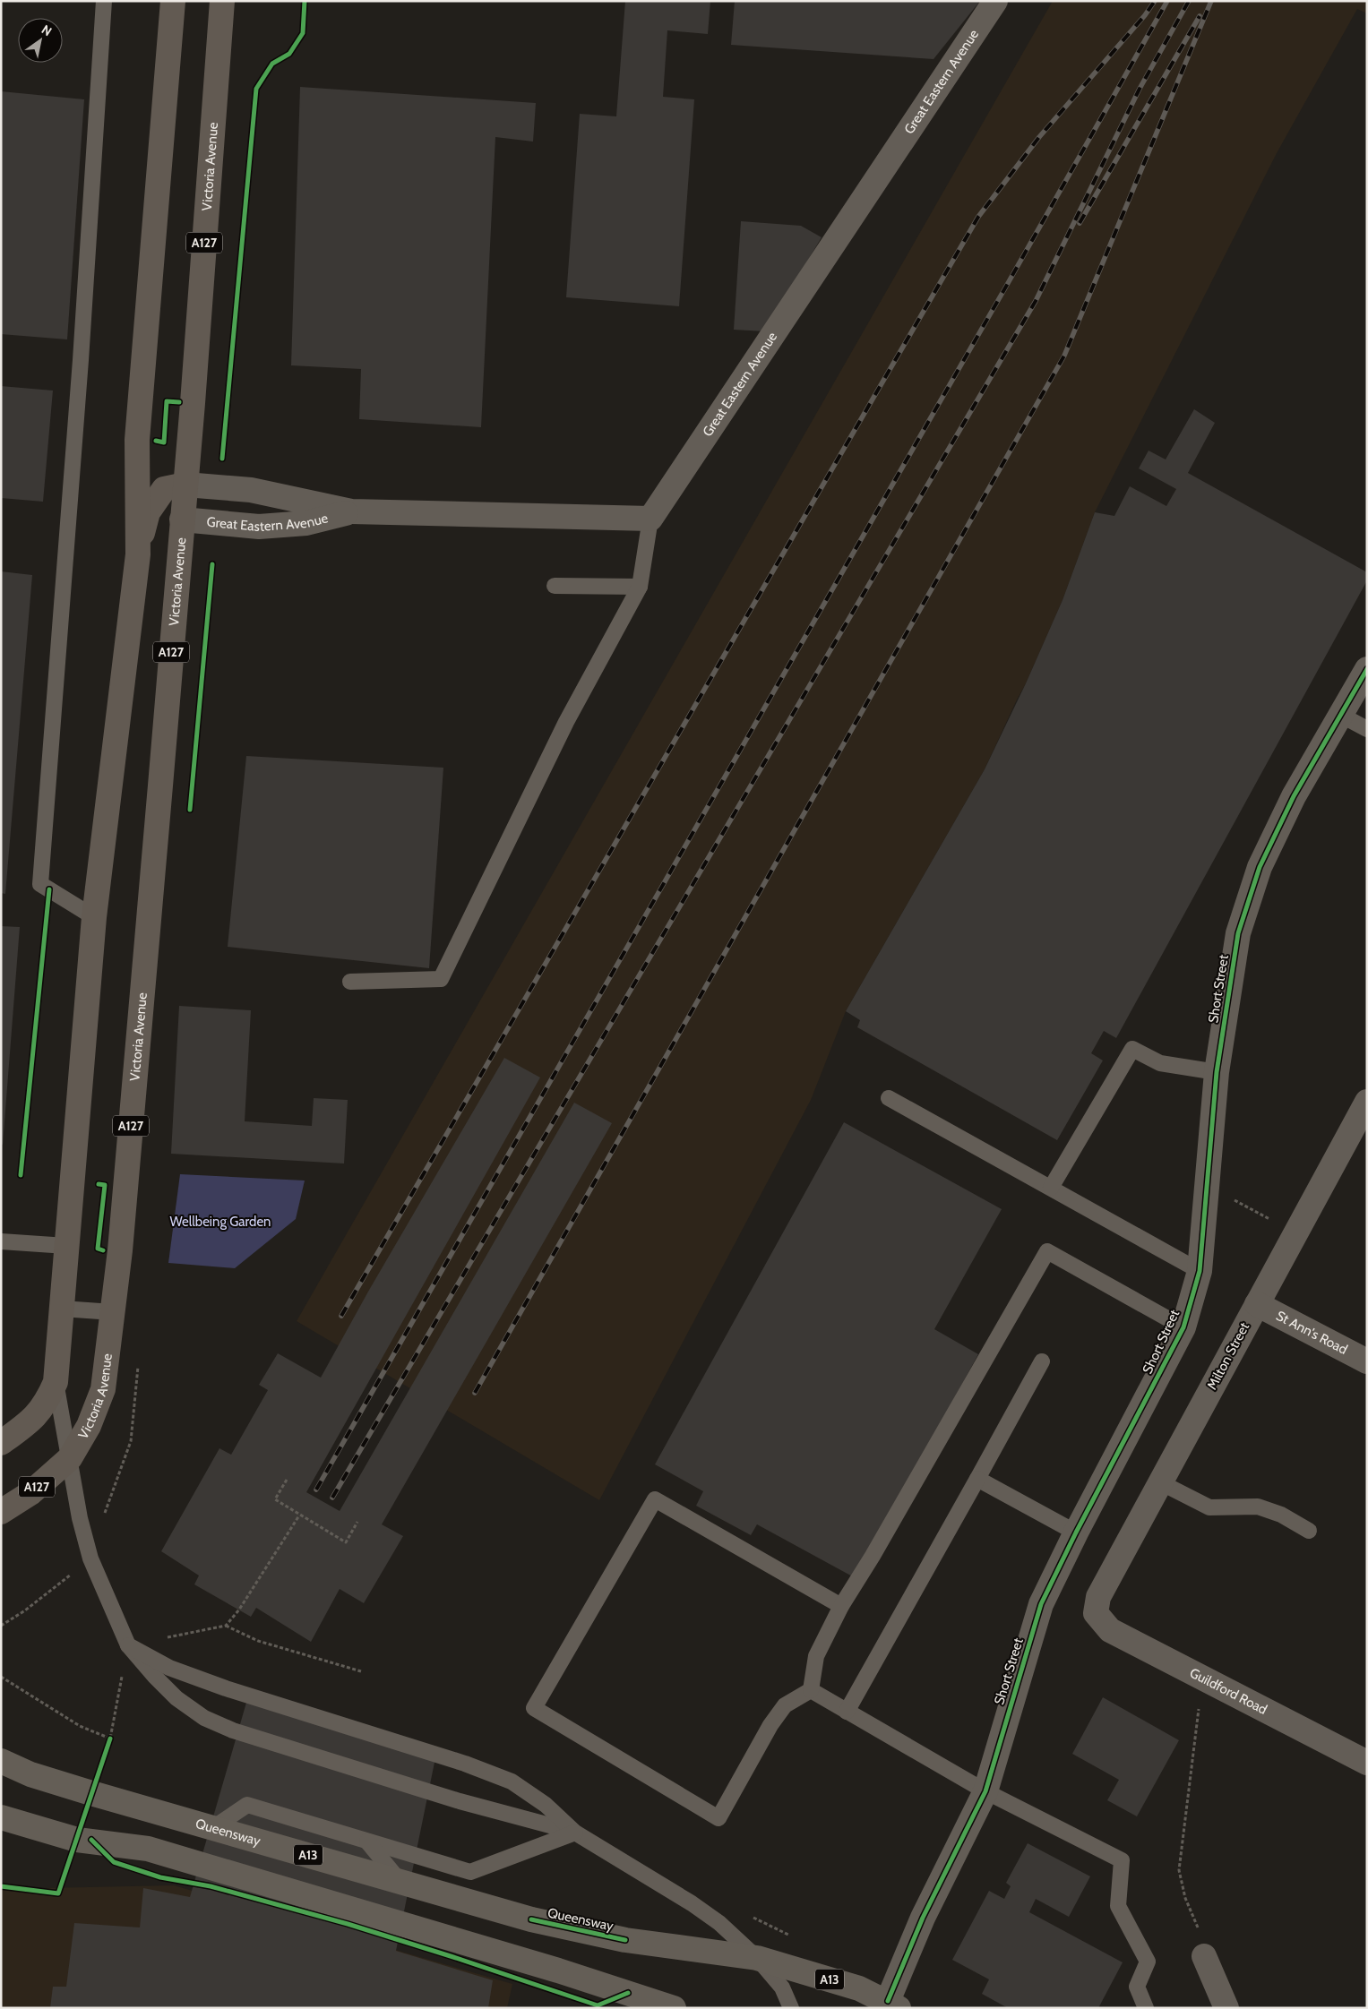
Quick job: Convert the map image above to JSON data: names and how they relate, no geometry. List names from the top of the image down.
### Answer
{
  "streets": {
    "highway": ["Victoria Avenue", "A127"],
    "main road": ["Queensway", "A13"],
    "street": [
      "Great Eastern Avenue",
      "Short Street",
      "St Ann's Road",
      "Milton Street",
      "Guildford Road"
    ]
  },
  "crossings": [
    ["Great Eastern Avenue", "Victoria Avenue"],
    ["Short Street", "Queensway"],
    ["St Ann's Road", "Milton Street"],
    ["Milton Street", "Guildford Road"]
  ],
  "parks": ["Wellbeing Garden"],
  "north": "top right"
}
